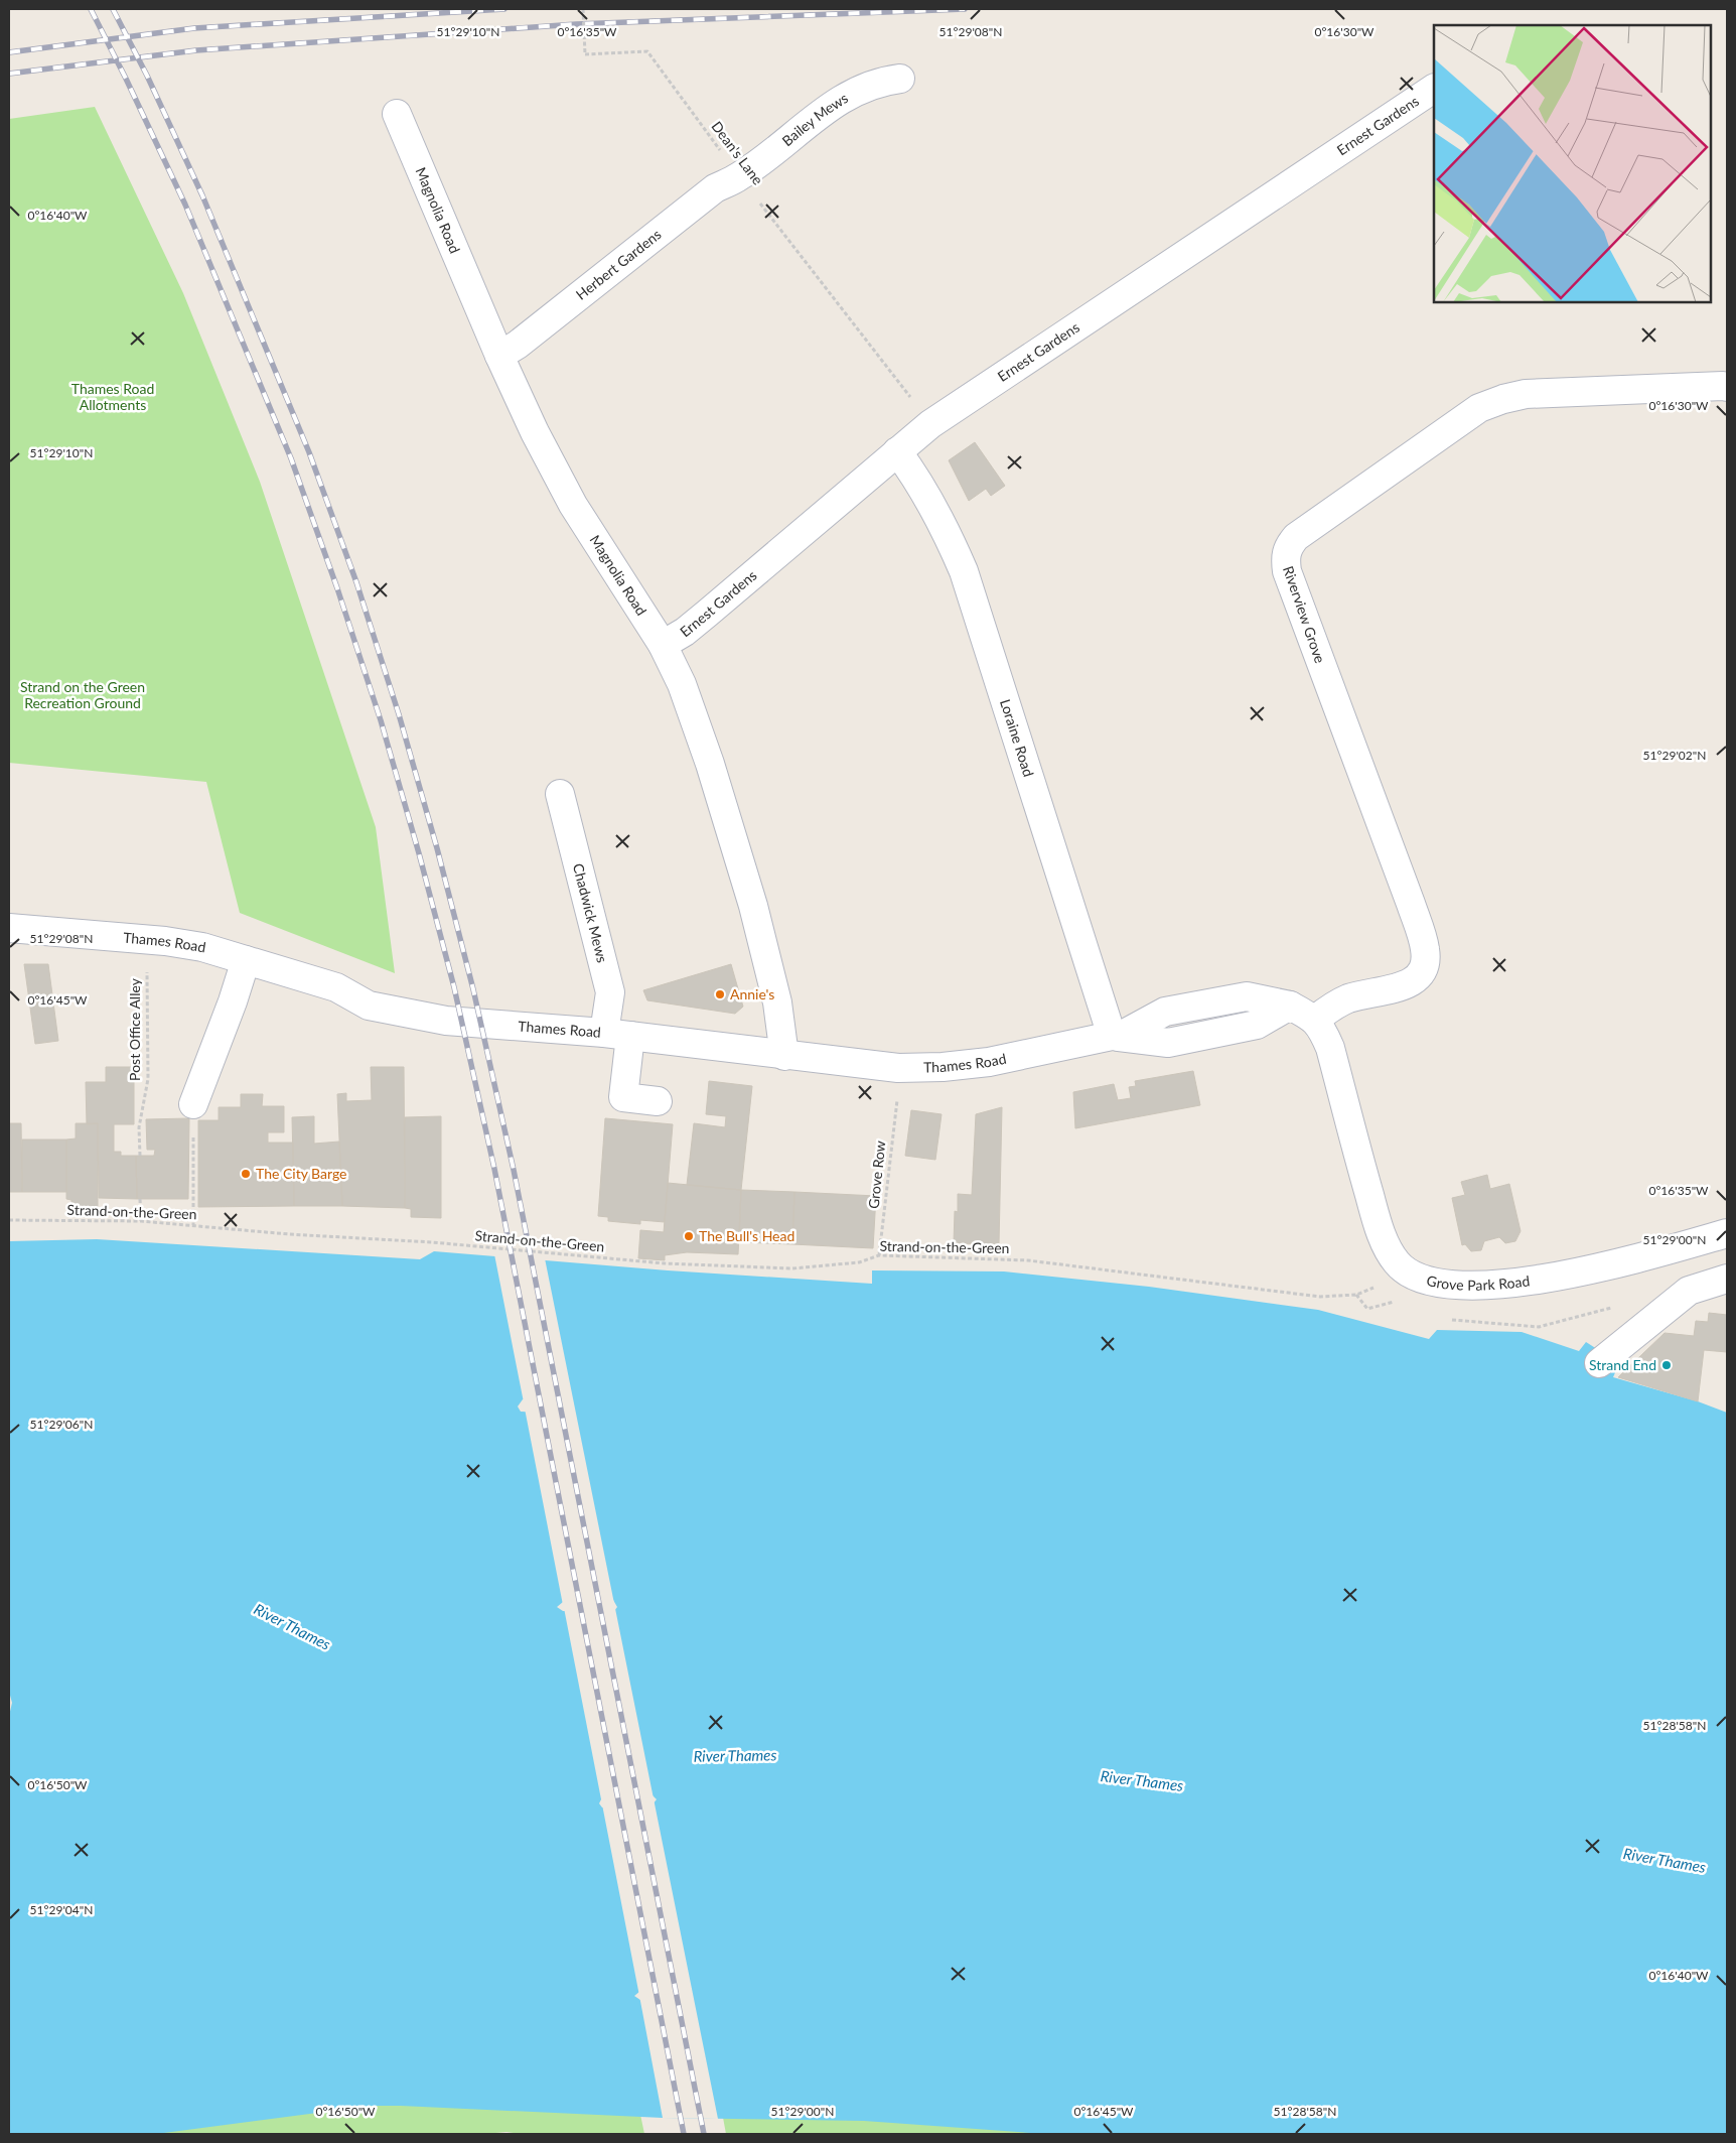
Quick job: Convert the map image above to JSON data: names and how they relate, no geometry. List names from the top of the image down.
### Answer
{
  "streets": {
    "street": [
      "Bailey Mews",
      "Ernest Gardens",
      "Magnolia Road",
      "Herbert Gardens",
      "Riverview Grove",
      "Loraine Road",
      "Chadwick Mews",
      "Thames Road",
      "Grove Park Road"
    ],
    "path": [
      "Dean's Lane",
      "Post Office Alley",
      "Grove Row",
      "Strand-on-the-Green"
    ]
  },
  "crossings": [
    ["Bailey Mews", "Dean's Lane"],
    ["Bailey Mews", "Herbert Gardens"],
    ["Ernest Gardens", "Dean's Lane"],
    ["Ernest Gardens", "Magnolia Road"],
    ["Ernest Gardens", "Loraine Road"],
    ["Dean's Lane", "Herbert Gardens"],
    ["Magnolia Road", "Herbert Gardens"],
    ["Magnolia Road", "Thames Road"],
    ["Riverview Grove", "Thames Road"],
    ["Riverview Grove", "Grove Park Road"],
    ["Loraine Road", "Thames Road"],
    ["Chadwick Mews", "Thames Road"],
    ["Thames Road", "Grove Park Road"],
    ["Grove Row", "Strand-on-the-Green"]
  ],
  "water": ["River Thames"],
  "parks": ["Thames Road Allotments", "Strand on the Green Recreation Ground"],
  "places": [
    "Annie's",
    "The City Barge",
    "The Bull's Head",
    "Strand End"
  ],
  "coordinates": [
    "51°29'10\"N",
    "51°29'08\"N",
    "0°16'35\"W",
    "0°16'30\"W",
    "0°16'40\"W",
    "51°29'02\"N",
    "0°16'45\"W",
    "51°29'00\"N",
    "51°29'06\"N",
    "51°28'58\"N",
    "0°16'50\"W",
    "51°29'04\"N"
  ]
}
